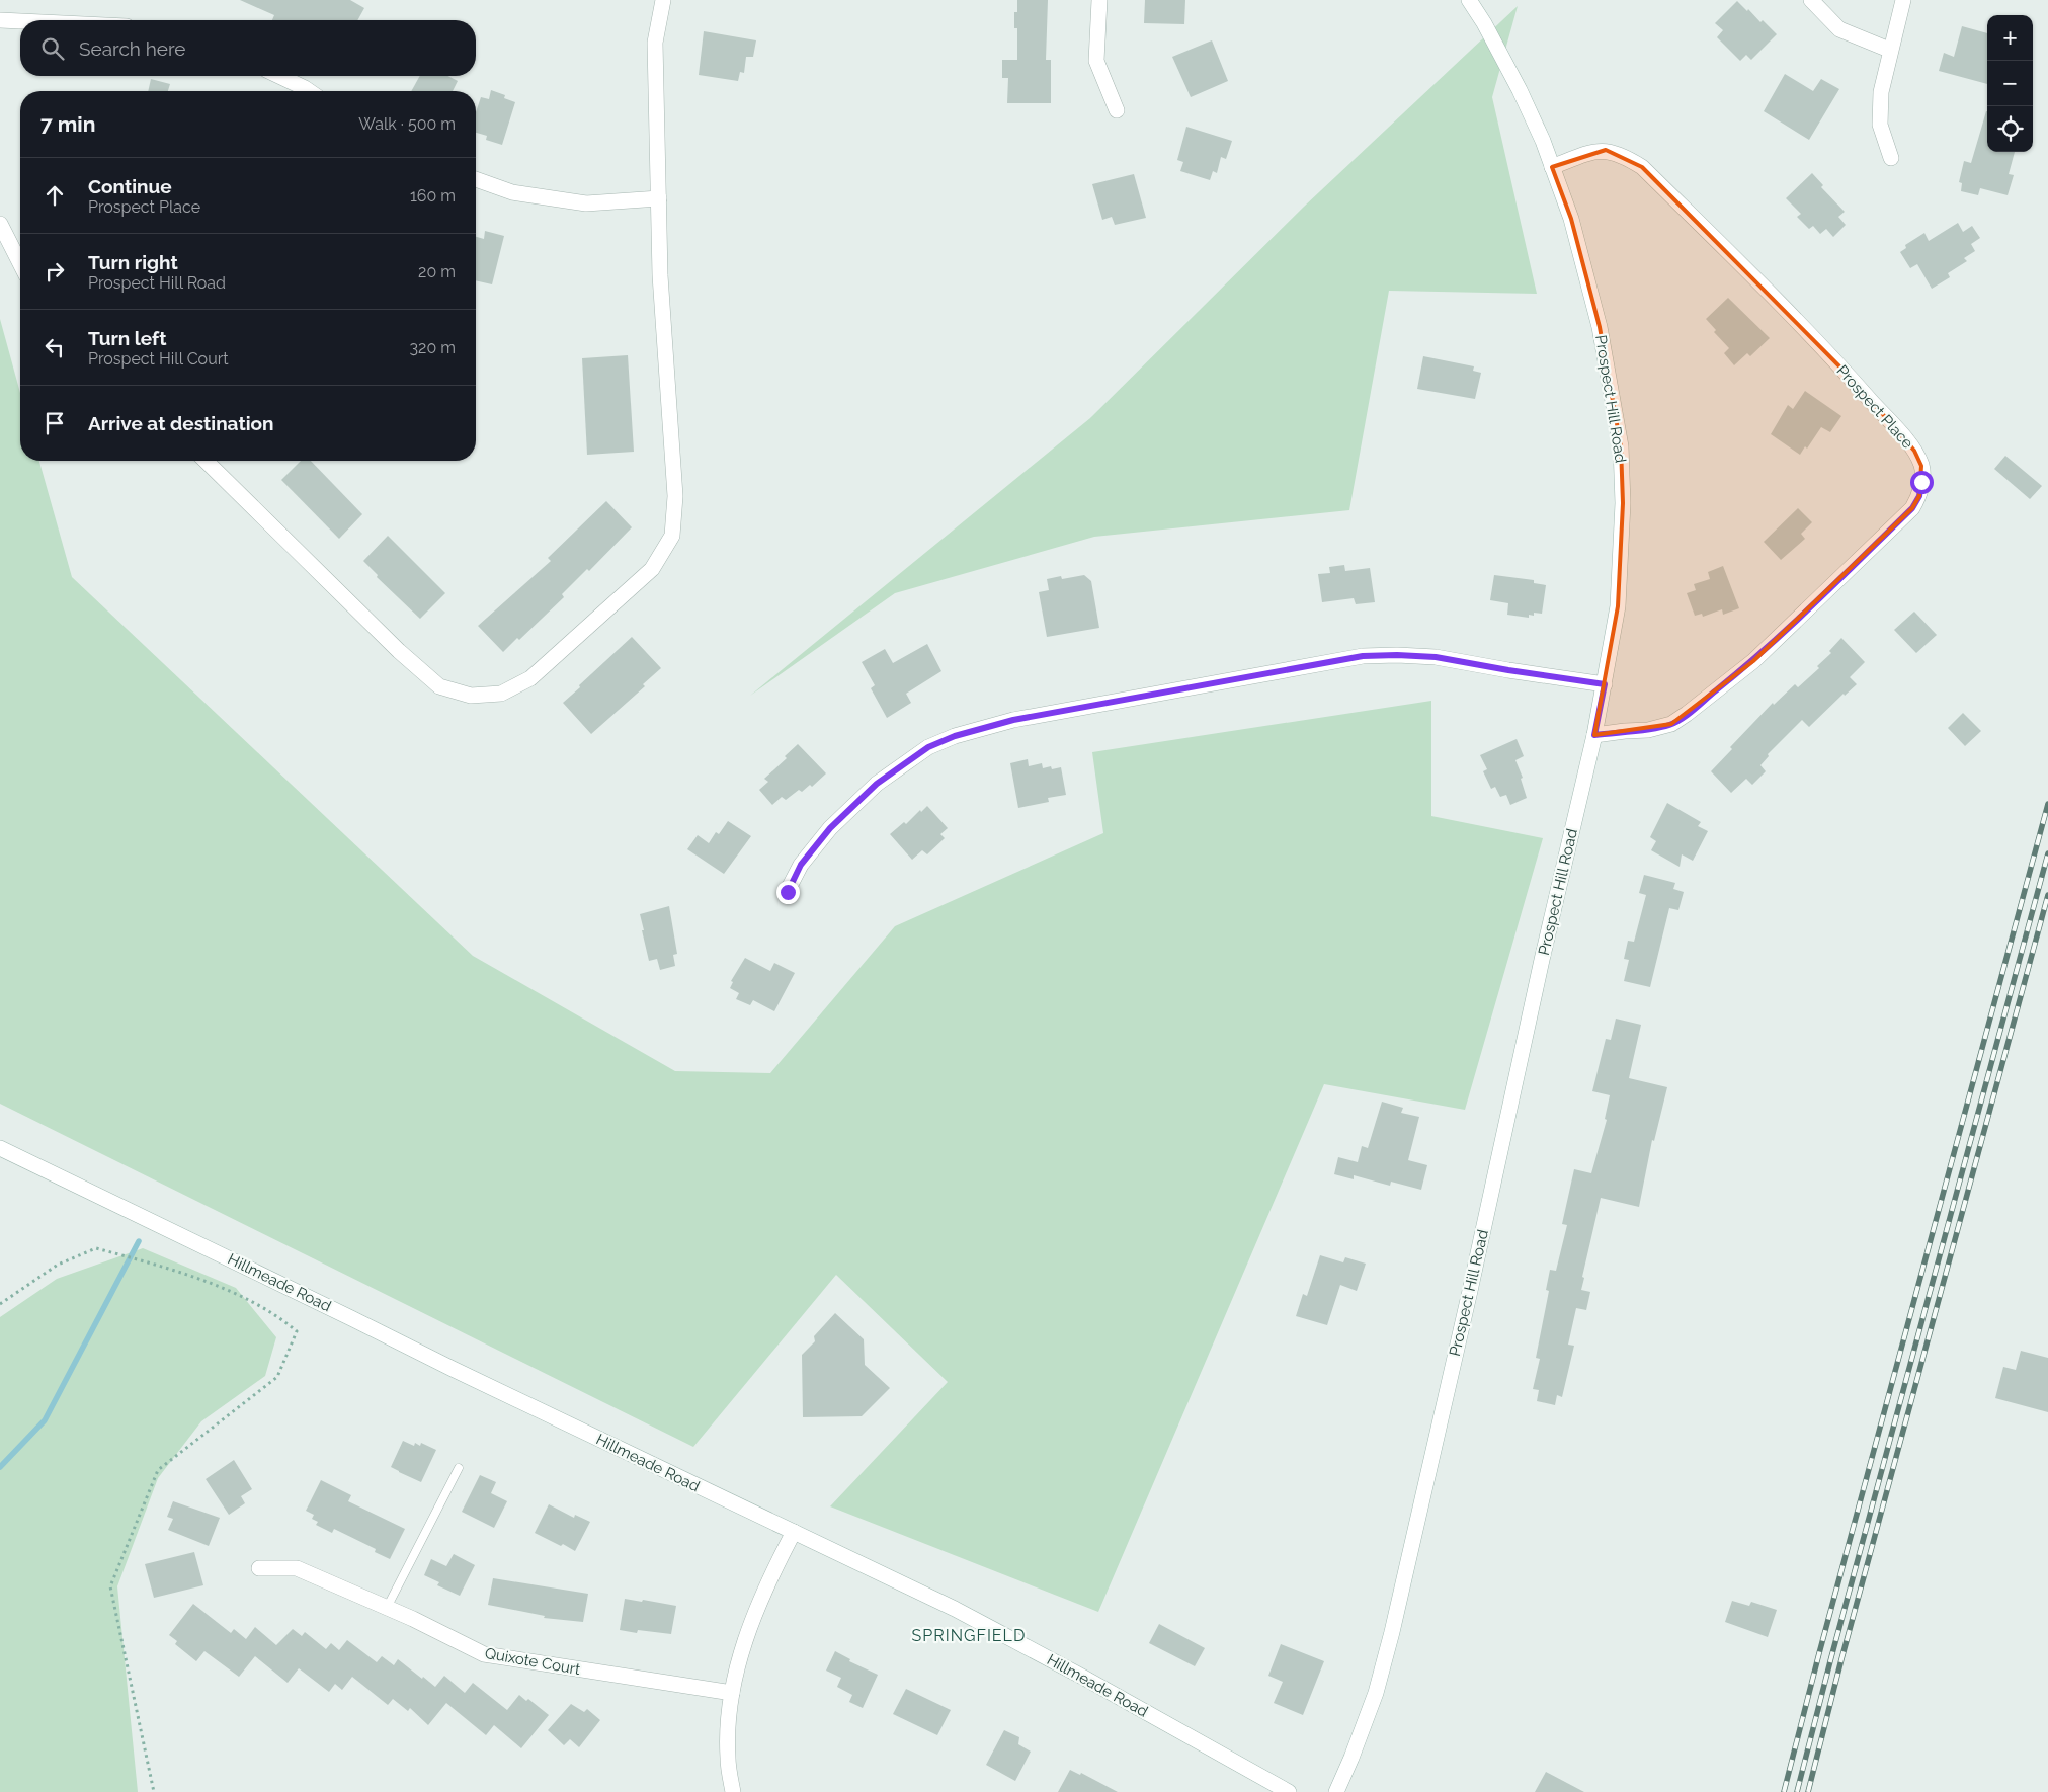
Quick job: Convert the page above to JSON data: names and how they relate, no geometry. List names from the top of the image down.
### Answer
{
  "streets": {
    "street": [
      "Prospect Hill Road",
      "Prospect Place",
      "Hillmeade Road",
      "Quixote Court"
    ]
  },
  "crossings": [
    ["Prospect Hill Road", "Prospect Place"]
  ],
  "districts": ["SPRINGFIELD"],
  "page": {
    "map_buttons": ["+", "−"],
    "search": "Search here",
    "heading": ["7 min", "Walk · 500 m"],
    "list": [
      ["Continue", "Prospect Place", "160 m"],
      ["Turn right", "Prospect Hill Road", "20 m"],
      ["Turn left", "Prospect Hill Court", "320 m"],
      "Arrive at destination"
    ]
  }
}
